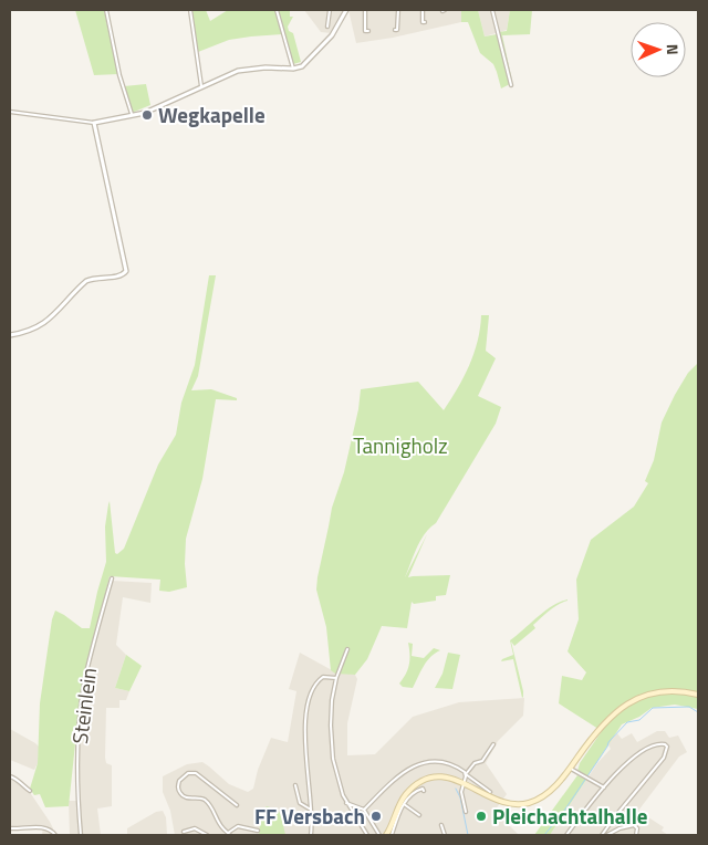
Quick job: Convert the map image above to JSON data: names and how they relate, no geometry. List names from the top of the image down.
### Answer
{
  "streets": {
    "street": ["Steinlein"]
  },
  "parks": ["Tannigholz"],
  "places": ["Wegkapelle", "FF Versbach", "Pleichachtalhalle"],
  "north": "right"
}
